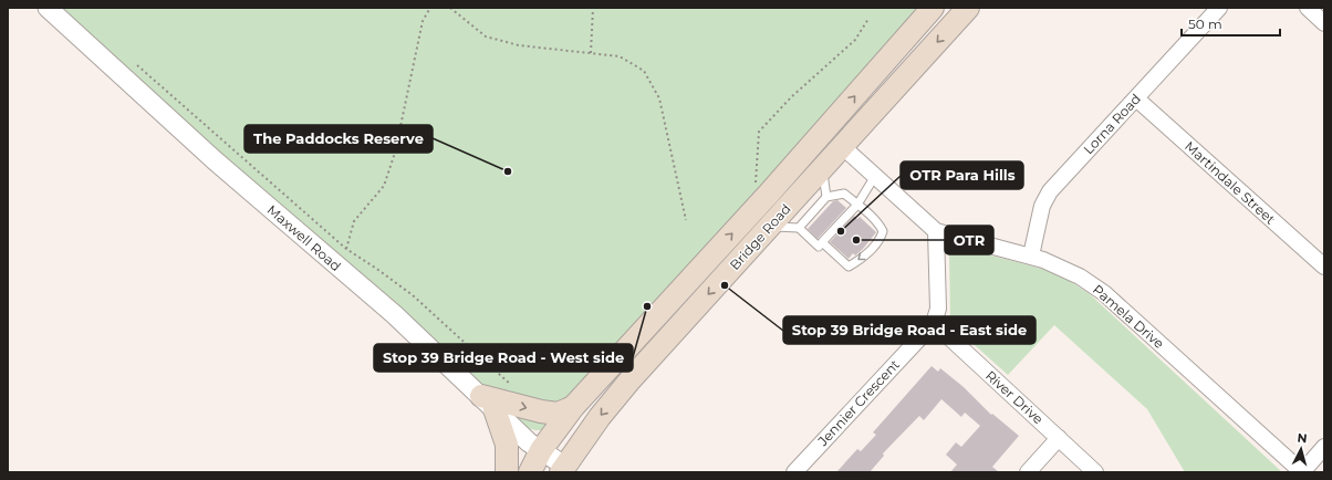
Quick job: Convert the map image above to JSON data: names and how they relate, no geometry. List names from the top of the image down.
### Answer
{
  "streets": {
    "main road": ["Bridge Road"],
    "street": [
      "Lorna Road",
      "Martindale Street",
      "Maxwell Road",
      "Pamela Drive",
      "River Drive",
      "Jennier Crescent"
    ]
  },
  "crossings": [
    ["Lorna Road", "Martindale Street"],
    ["Lorna Road", "Pamela Drive"],
    ["Bridge Road", "Maxwell Road"],
    ["Bridge Road", "Pamela Drive"],
    ["River Drive", "Jennier Crescent"]
  ],
  "places": [
    "The Paddocks Reserve",
    "OTR Para Hills",
    "OTR",
    "Stop 39 Bridge Road - East side",
    "Stop 39 Bridge Road - West side"
  ],
  "scale_bar": "50 m",
  "north": "top"
}
